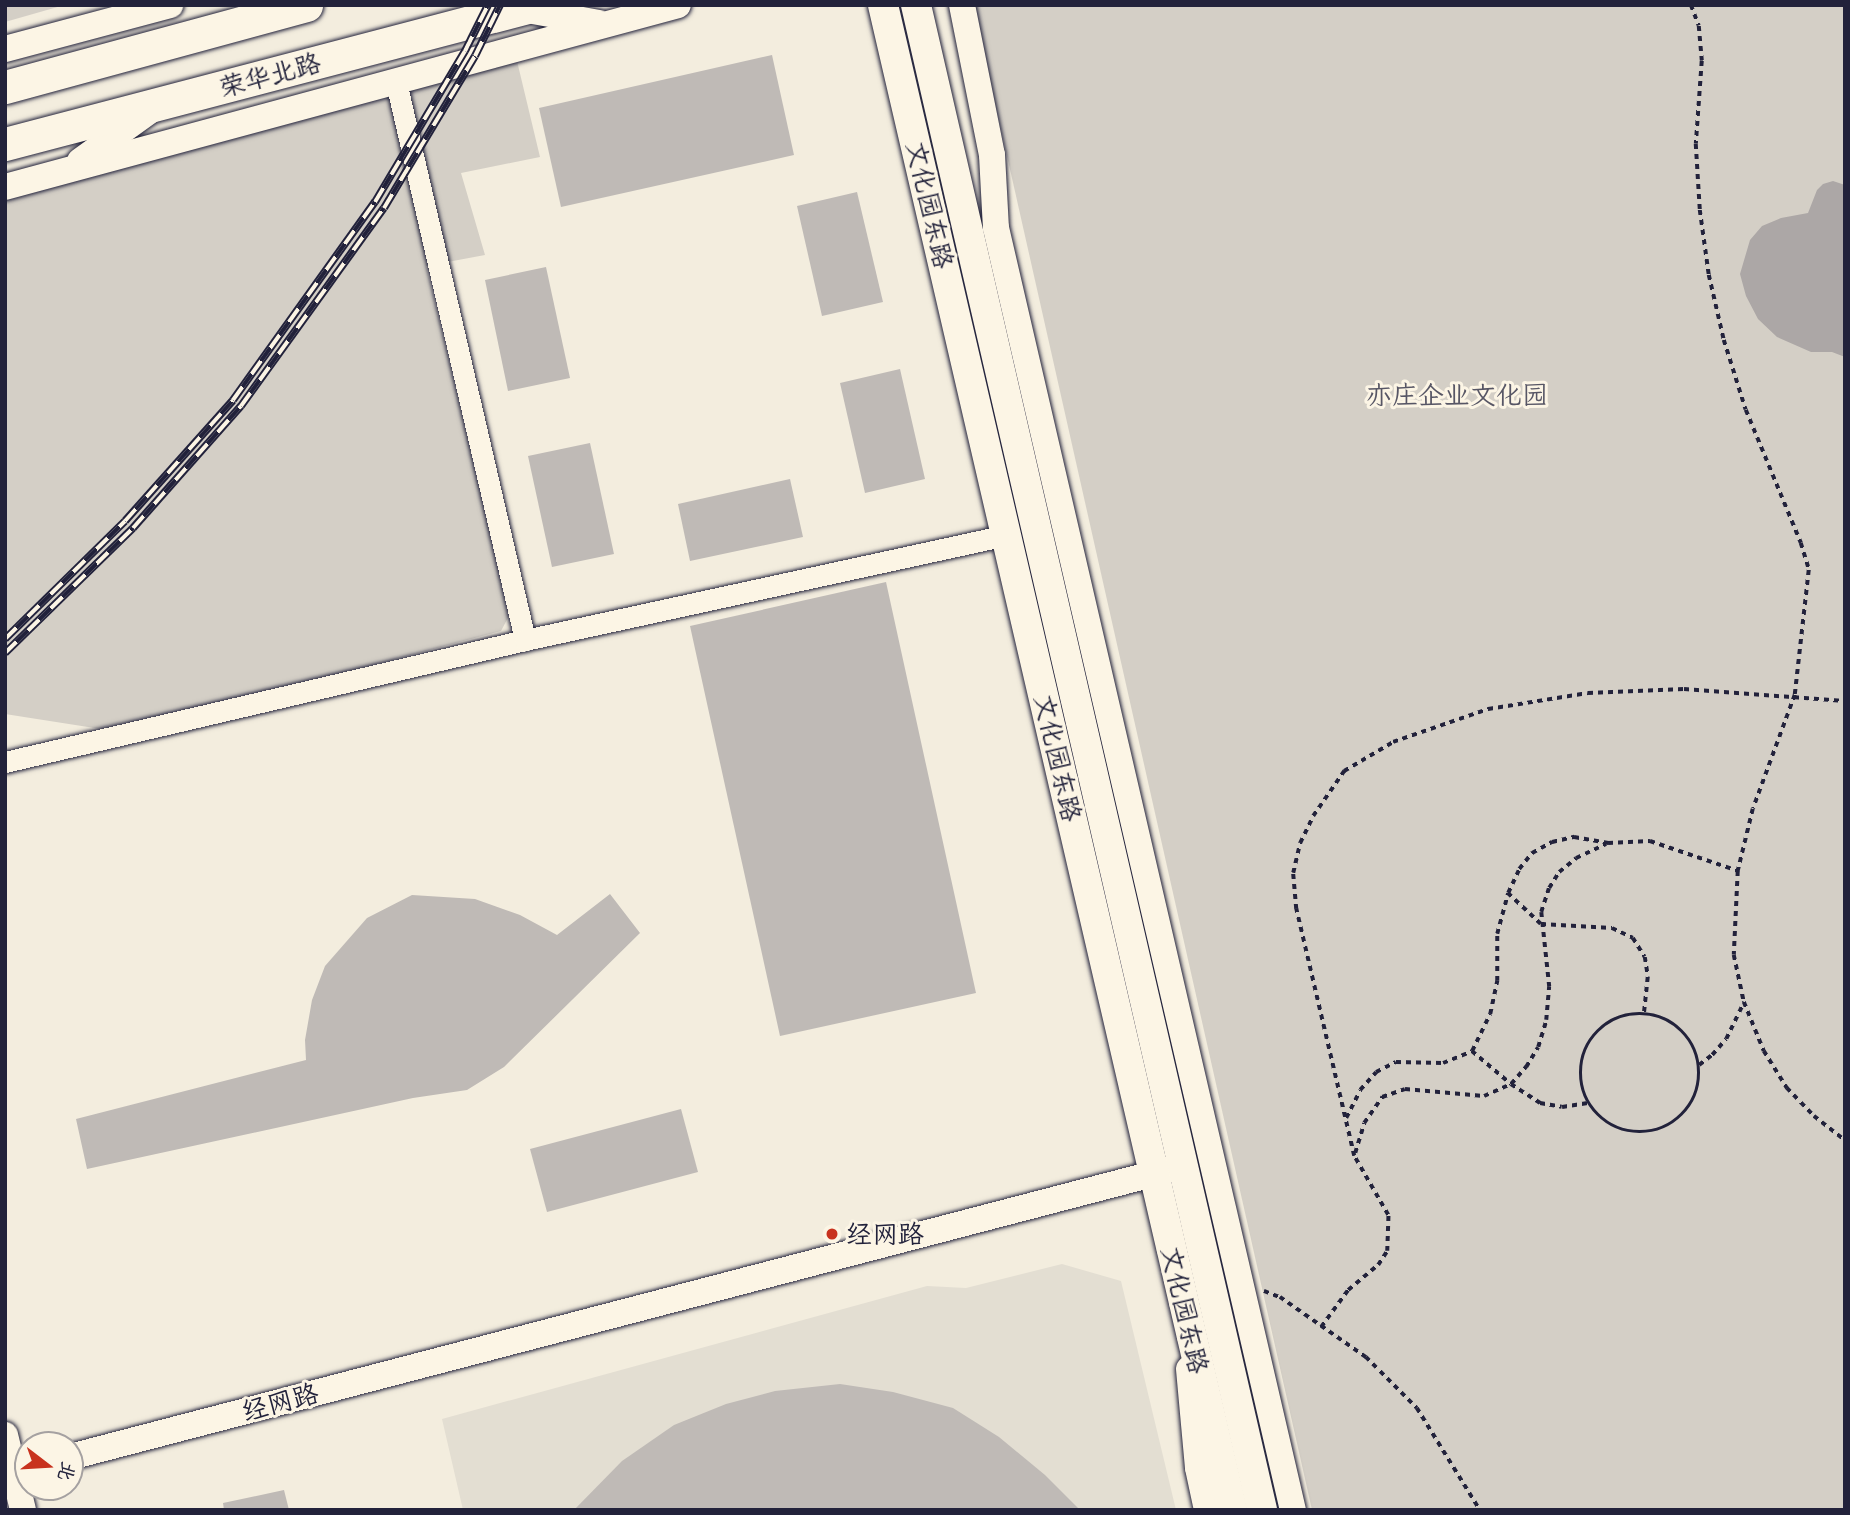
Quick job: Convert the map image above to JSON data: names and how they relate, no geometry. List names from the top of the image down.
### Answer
{
  "streets": {
    "main road": ["荣华北路", "文化园东路"],
    "street": ["经网路"]
  },
  "crossings": [
    ["文化园东路", "经网路"]
  ],
  "parks": ["亦庄企业文化园"],
  "places": ["经网路"],
  "north": "right"
}
